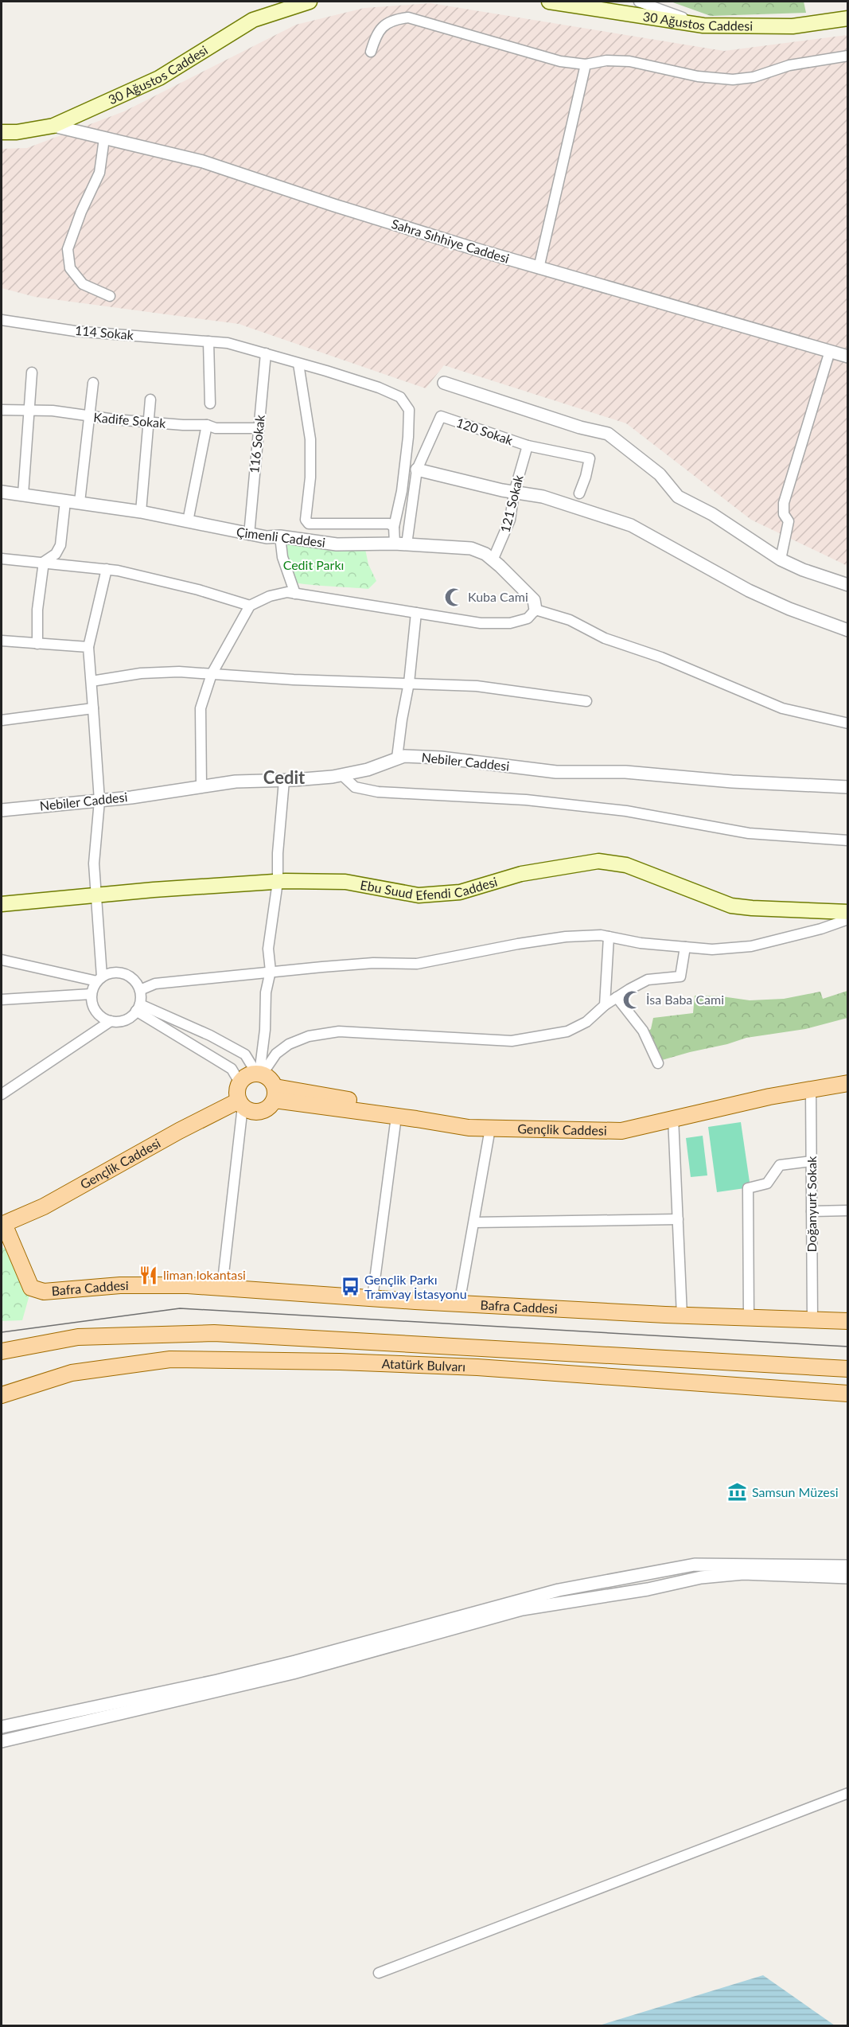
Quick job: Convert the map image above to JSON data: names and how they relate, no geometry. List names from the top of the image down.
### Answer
{
  "streets": {
    "main road": [
      "30 Ağustos Caddesi",
      "Ebu Suud Efendi Caddesi",
      "Gençlik Caddesi",
      "Bafra Caddesi",
      "Atatürk Bulvarı"
    ],
    "street": [
      "Sahra Sıhhiye Caddesi",
      "114 Sokak",
      "Kadife Sokak",
      "120 Sokak",
      "116 Sokak",
      "121 Sokak",
      "Çimenli Caddesi",
      "Nebiler Caddesi",
      "Doğanyurt Sokak"
    ]
  },
  "crossings": [
    ["30 Ağustos Caddesi", "Sahra Sıhhiye Caddesi"],
    ["114 Sokak", "116 Sokak"],
    ["114 Sokak", "Çimenli Caddesi"],
    ["Kadife Sokak", "116 Sokak"],
    ["120 Sokak", "121 Sokak"],
    ["116 Sokak", "Çimenli Caddesi"],
    ["121 Sokak", "Çimenli Caddesi"],
    ["Gençlik Caddesi", "Doğanyurt Sokak"],
    ["Gençlik Caddesi", "Bafra Caddesi"],
    ["Doğanyurt Sokak", "Bafra Caddesi"]
  ],
  "districts": ["Cedit"],
  "parks": ["Cedit Parkı"],
  "places": {
    "mosque": ["Kuba Cami", "İsa Baba Cami"],
    "restaurant": ["liman lokantasi"],
    "bus stop": ["Gençlik Parkı Tramvay İstasyonu"],
    "museum": ["Samsun Müzesi"]
  }
}
